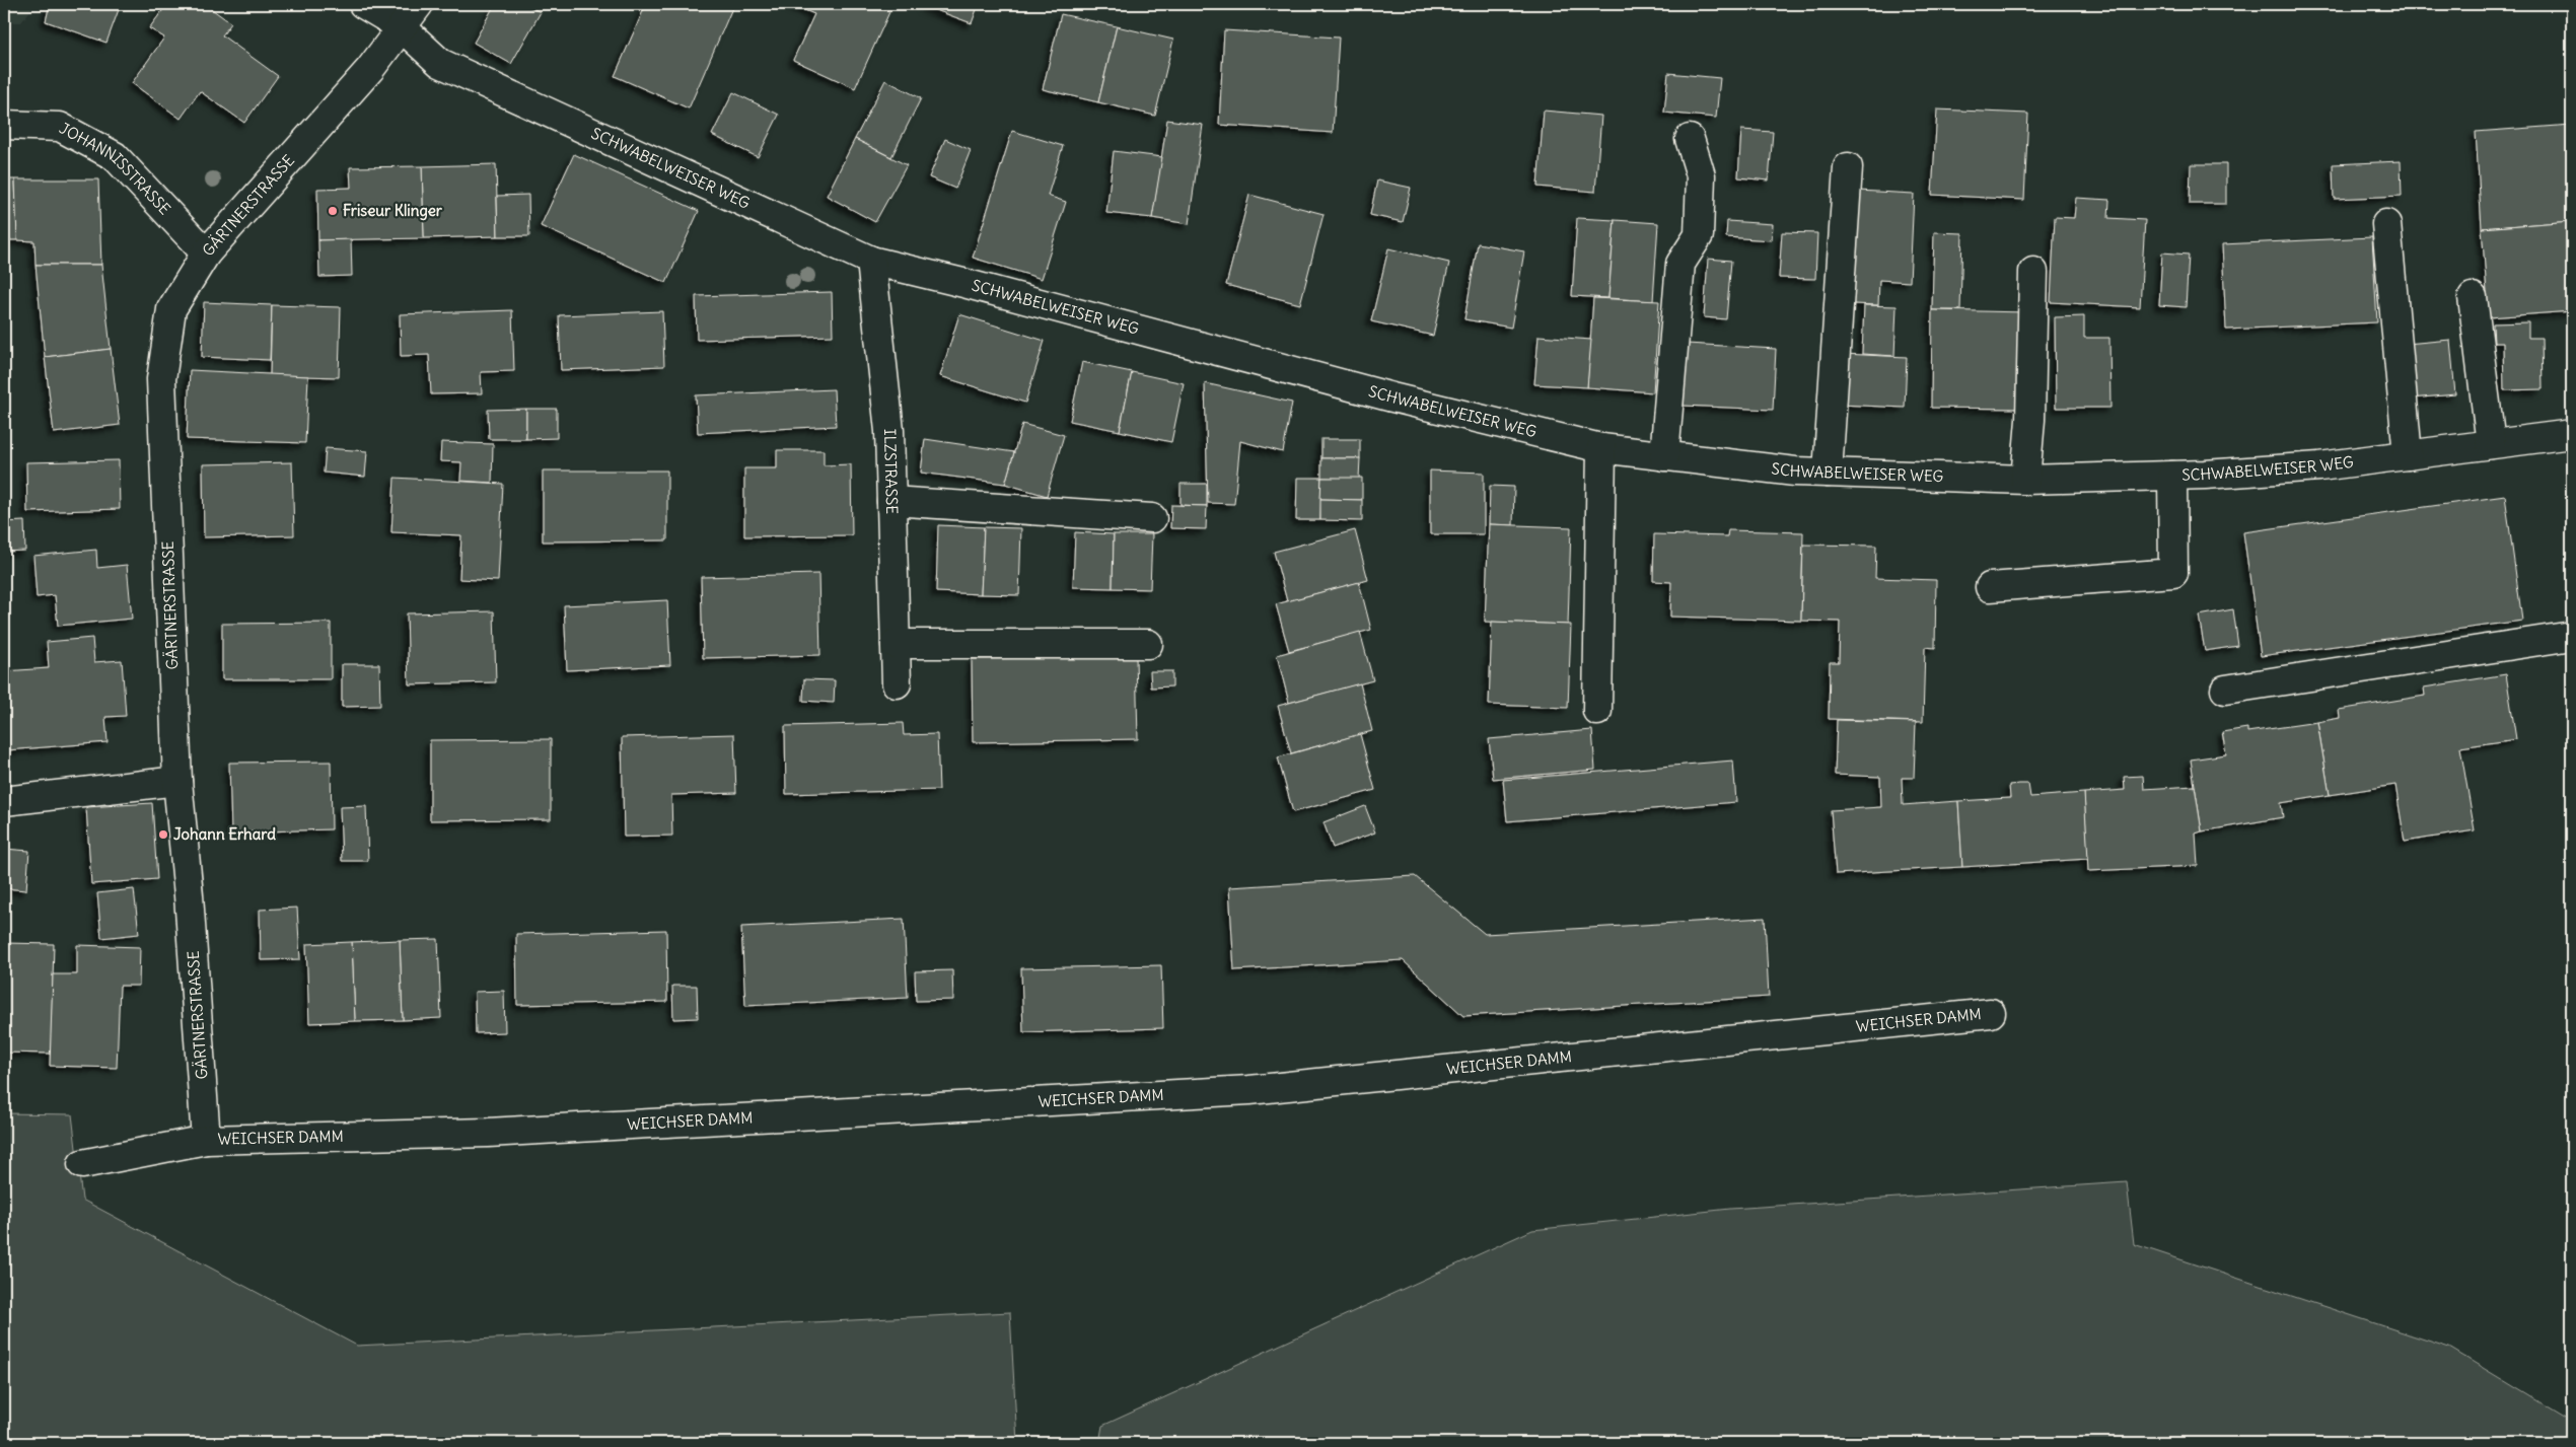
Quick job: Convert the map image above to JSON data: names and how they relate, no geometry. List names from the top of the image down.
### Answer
{
  "streets": {
    "street": [
      "SCHWABELWEISER WEG",
      "JOHANNISSTRASSE",
      "GÄRTNERSTRASSE",
      "ILZSTRASSE",
      "WEICHSER DAMM"
    ]
  },
  "crossings": [
    ["SCHWABELWEISER WEG", "GÄRTNERSTRASSE"],
    ["SCHWABELWEISER WEG", "ILZSTRASSE"],
    ["JOHANNISSTRASSE", "GÄRTNERSTRASSE"],
    ["GÄRTNERSTRASSE", "WEICHSER DAMM"]
  ],
  "places": ["Friseur Klinger", "Johann Erhard"]
}
